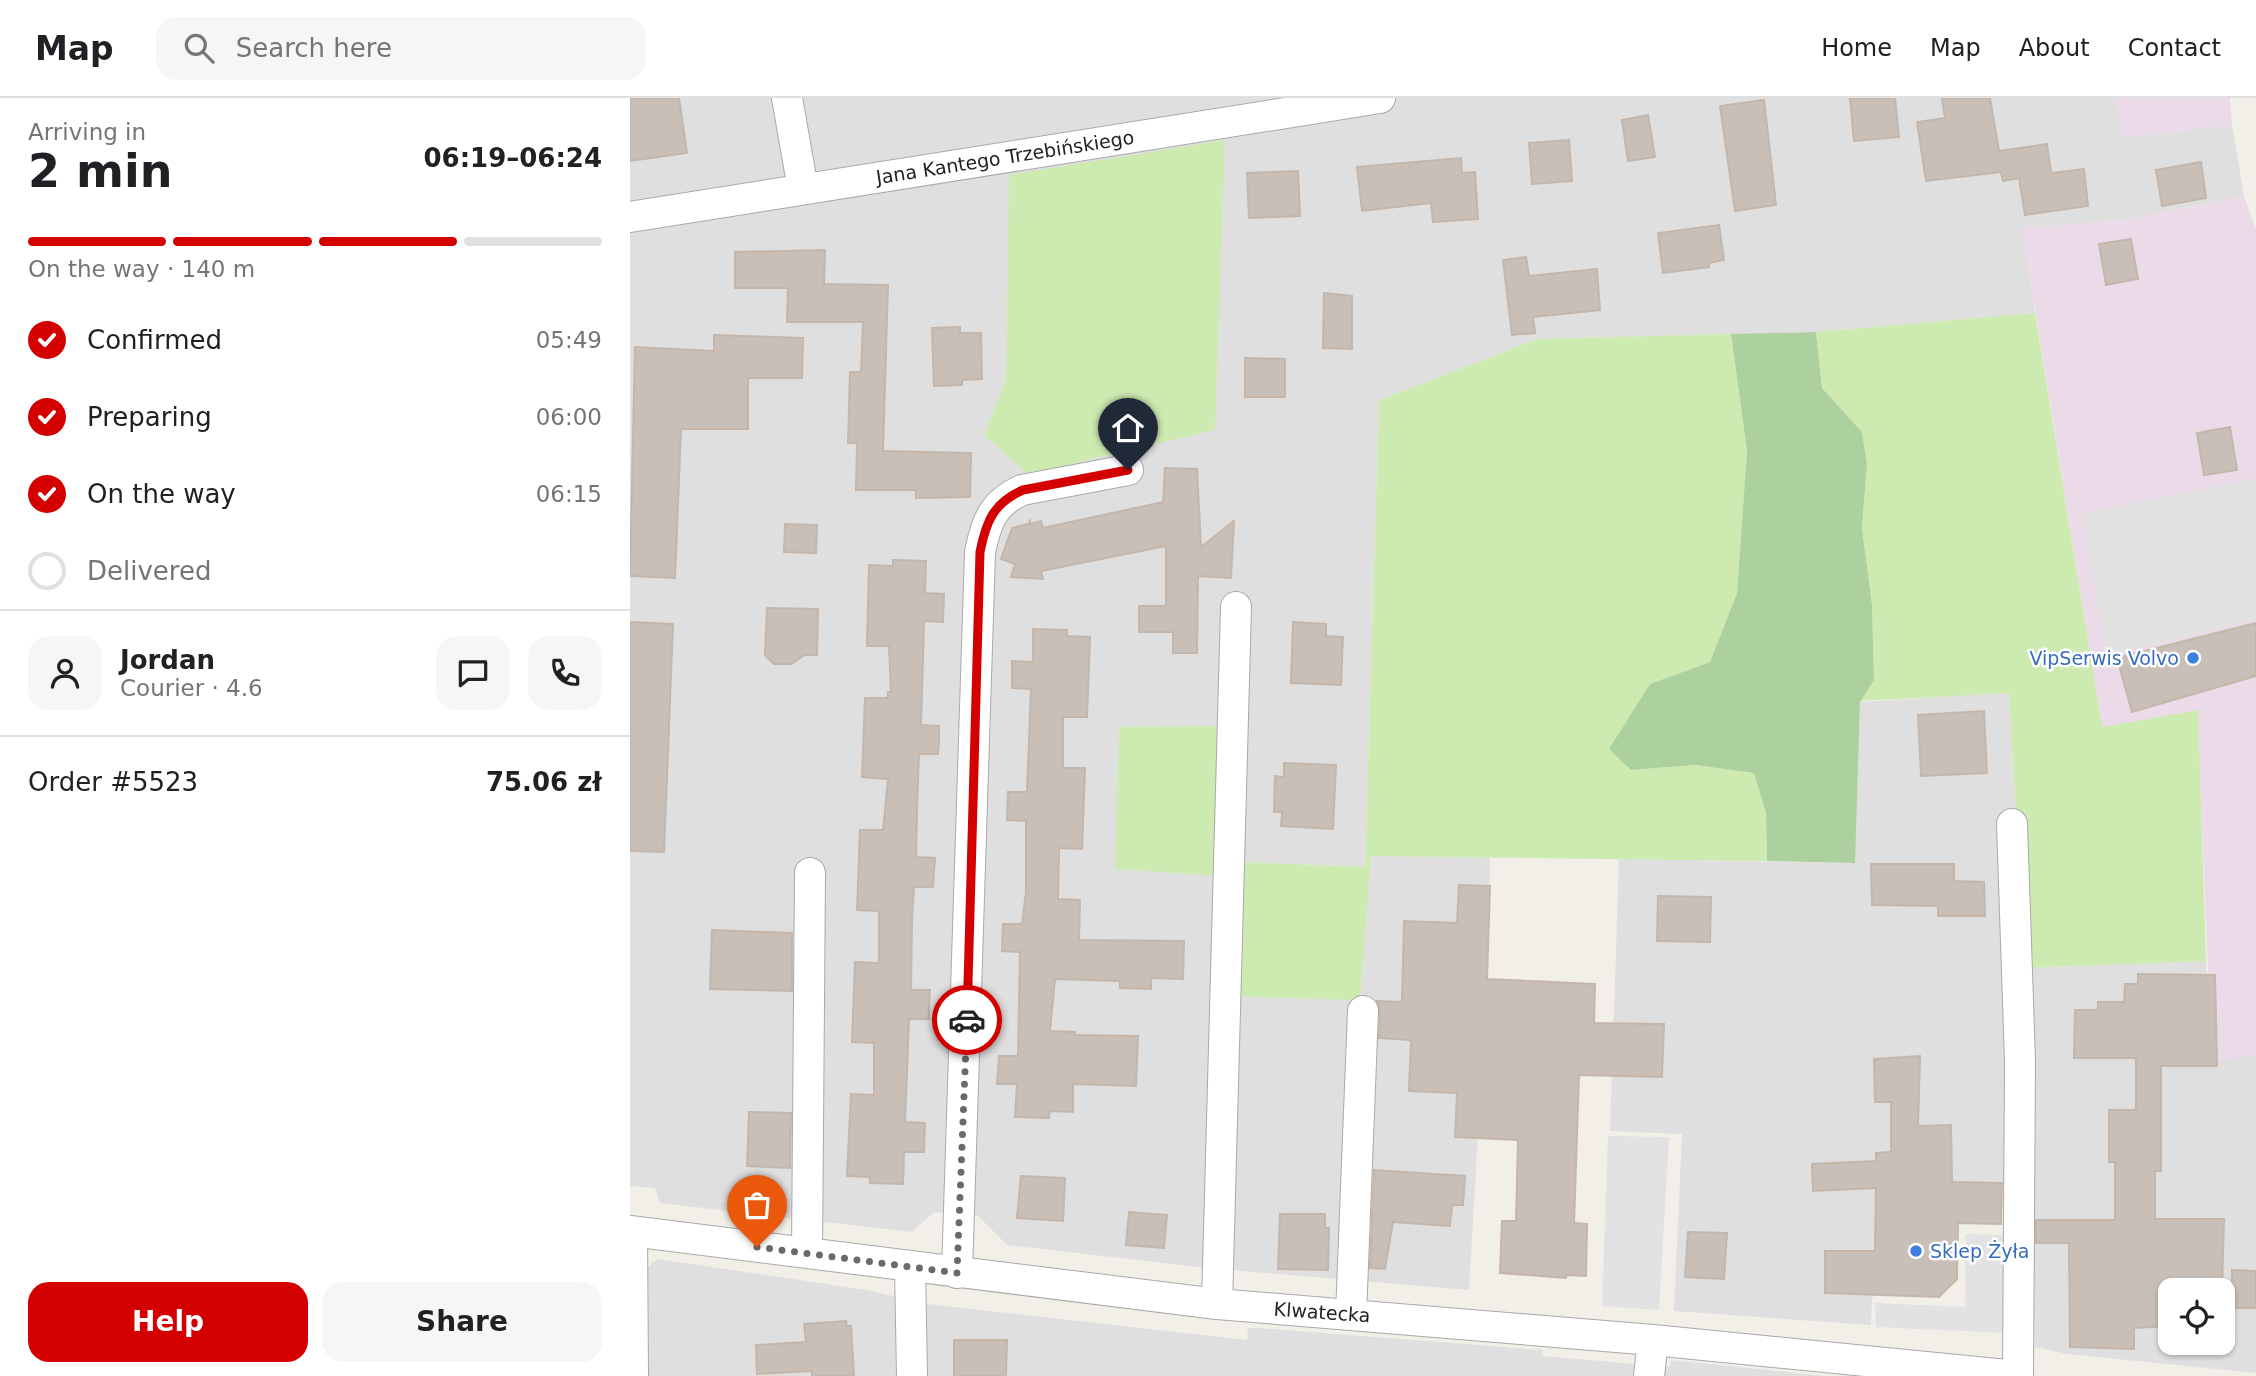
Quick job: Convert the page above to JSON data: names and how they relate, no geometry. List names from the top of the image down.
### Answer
{
  "streets": {
    "street": ["Jana Kantego Trzebińskiego", "Klwatecka"]
  },
  "places": ["VipSerwis Volvo", "Sklep Żyła"],
  "page": {
    "header": "Map",
    "search": "Search here",
    "nav": [
      "Home",
      "Map",
      "About",
      "Contact"
    ],
    "heading": ["2 min", "Arriving in", "06:19–06:24"],
    "panel": [
      "Jordan",
      "Courier · 4.6",
      "Order #5523",
      "75.06 zł"
    ],
    "bar": "On the way · 140 m",
    "list": [
      ["Confirmed", "05:49"],
      ["Preparing", "06:00"],
      ["On the way", "06:15"],
      "Delivered"
    ],
    "buttons": ["Help", "Share"]
  }
}
